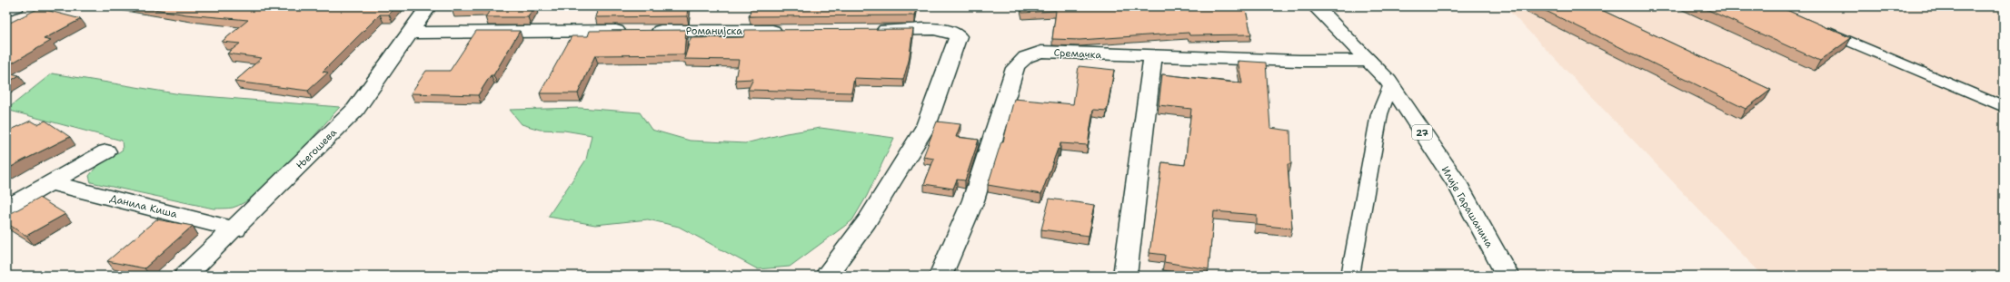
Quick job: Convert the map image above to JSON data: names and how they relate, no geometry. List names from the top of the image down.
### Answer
{
  "streets": {
    "street": [
      "Романијска",
      "Сремачка",
      "27",
      "Његошева",
      "Данила Киша",
      "Илије Гарашанина"
    ]
  },
  "crossings": [
    ["Романијска", "Његошева"],
    ["Сремачка", "Илије Гарашанина"],
    ["Његошева", "Данила Киша"]
  ]
}
